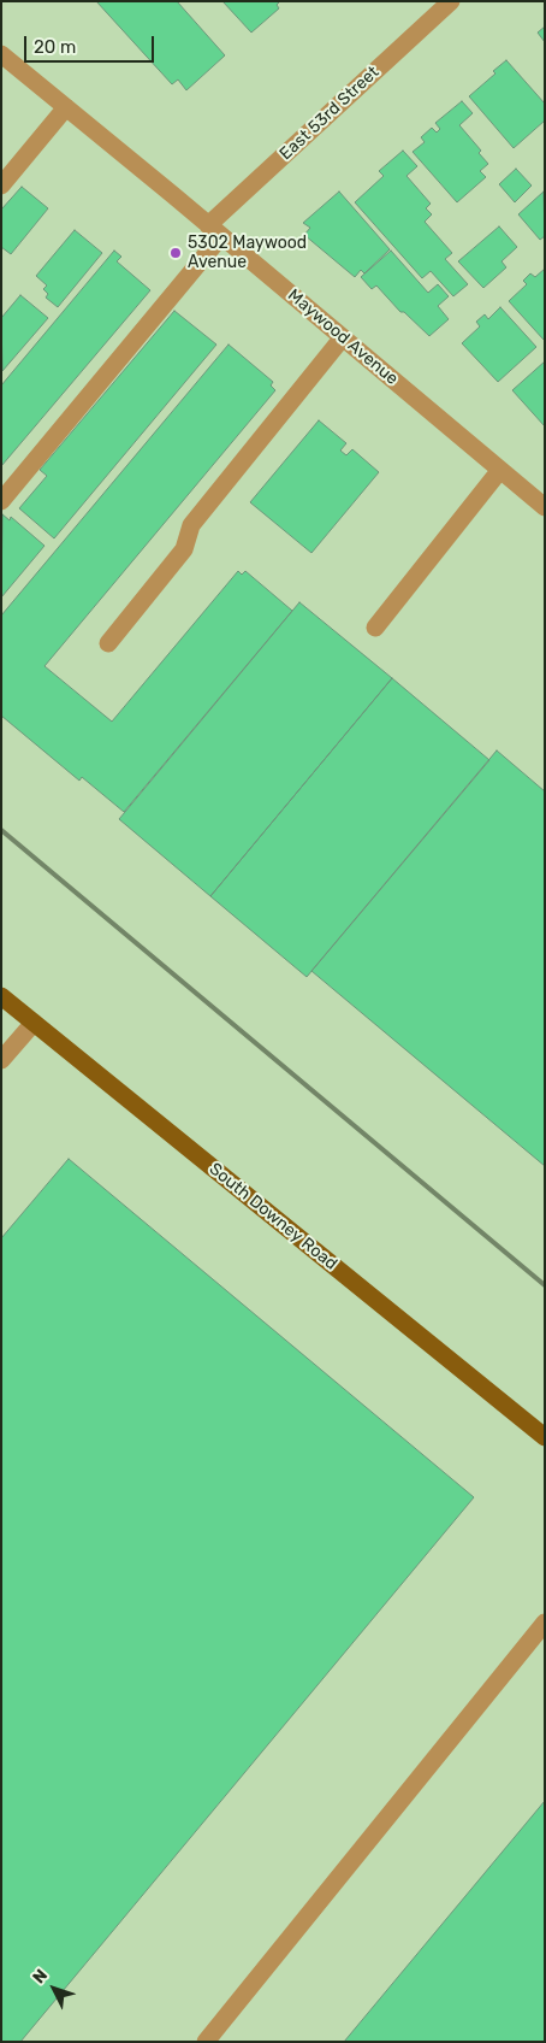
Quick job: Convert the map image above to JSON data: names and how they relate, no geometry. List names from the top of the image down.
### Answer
{
  "streets": {
    "main road": ["South Downey Road"],
    "street": ["East 53rd Street", "Maywood Avenue"]
  },
  "crossings": [
    ["East 53rd Street", "Maywood Avenue"]
  ],
  "places": ["5302 Maywood Avenue"],
  "scale_bar": "20 m",
  "north": "top left"
}
